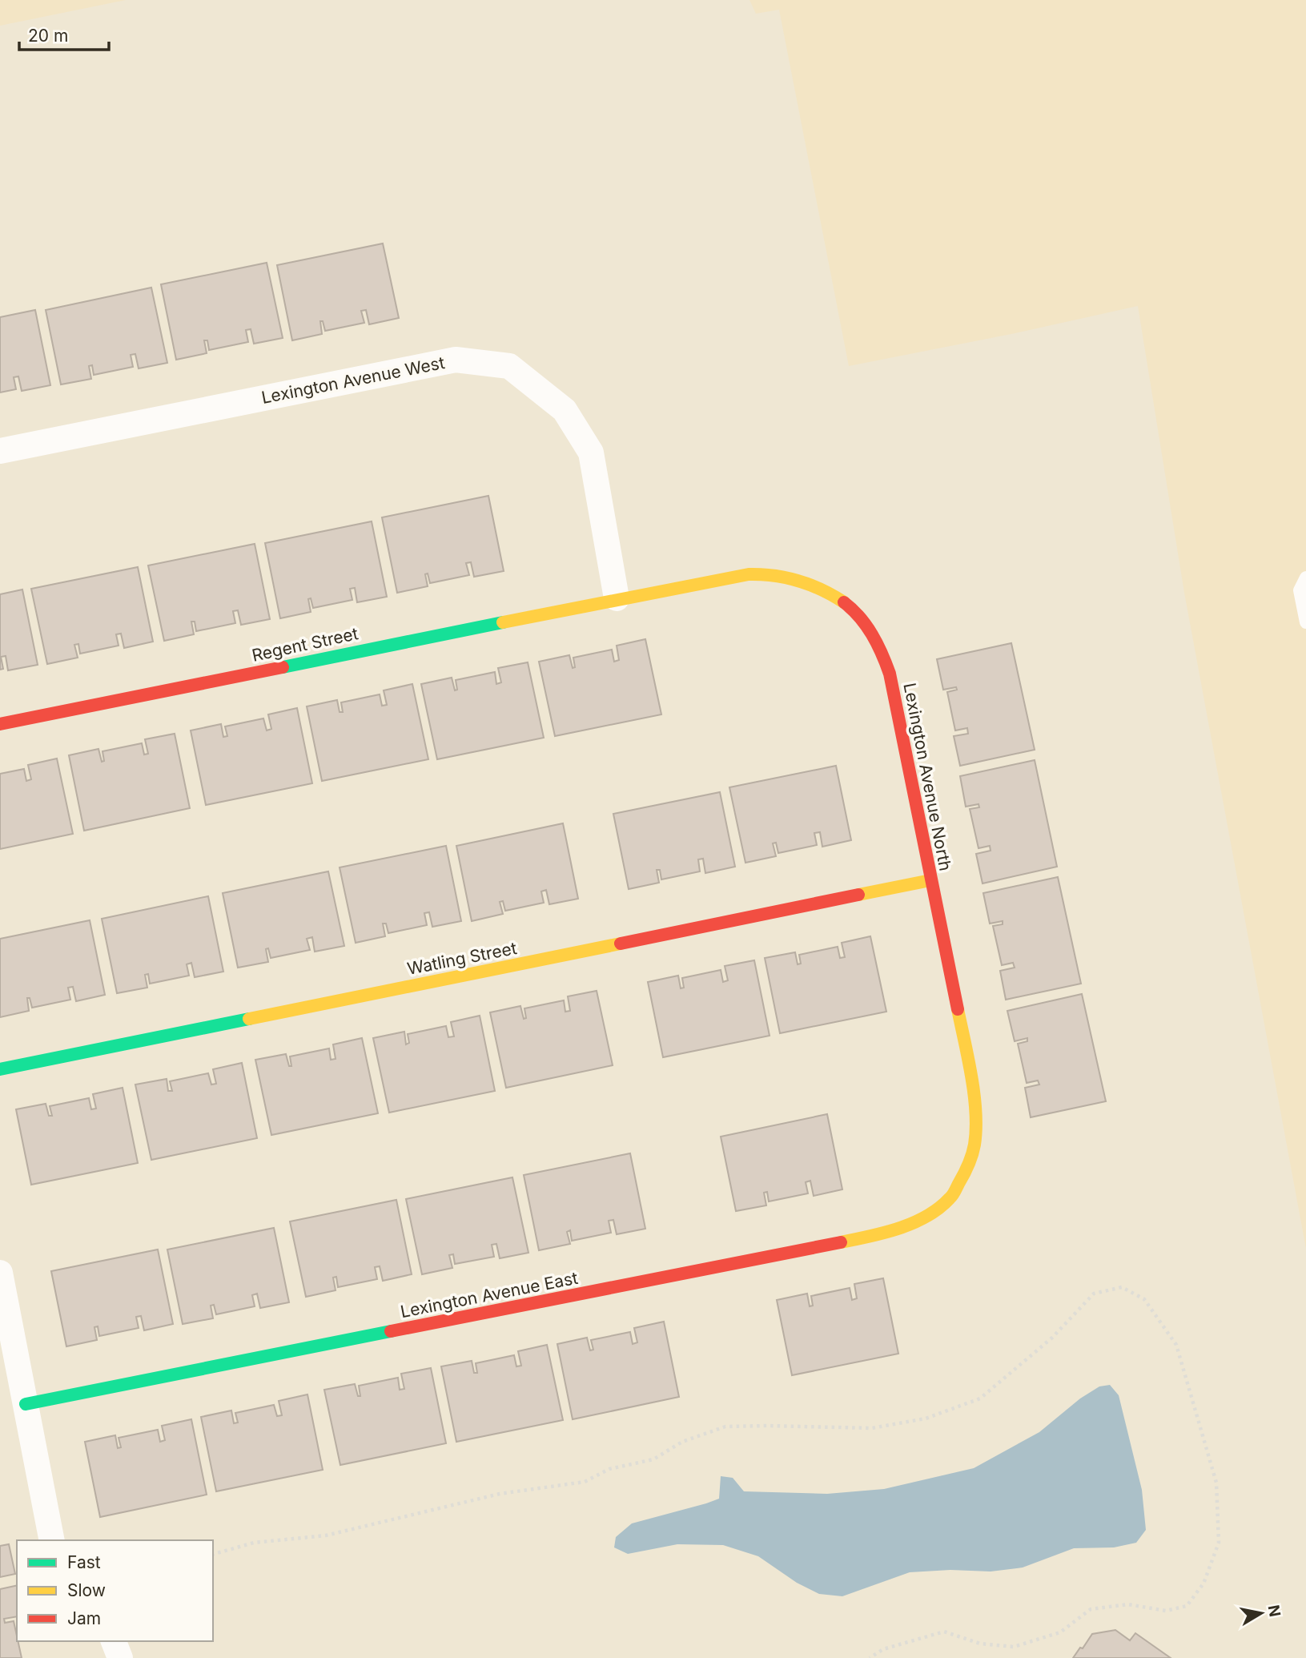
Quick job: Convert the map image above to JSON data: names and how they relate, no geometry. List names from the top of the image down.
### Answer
{
  "streets": {
    "street": [
      "Lexington Avenue West",
      "Regent Street",
      "Lexington Avenue North",
      "Watling Street",
      "Lexington Avenue East"
    ]
  },
  "crossings": [
    ["Lexington Avenue West", "Regent Street"],
    ["Lexington Avenue West", "Lexington Avenue North"],
    ["Regent Street", "Lexington Avenue North"],
    ["Lexington Avenue North", "Watling Street"],
    ["Lexington Avenue North", "Lexington Avenue East"]
  ],
  "legend": ["Fast", "Slow", "Jam"],
  "scale_bar": "20 m",
  "north": "right"
}
